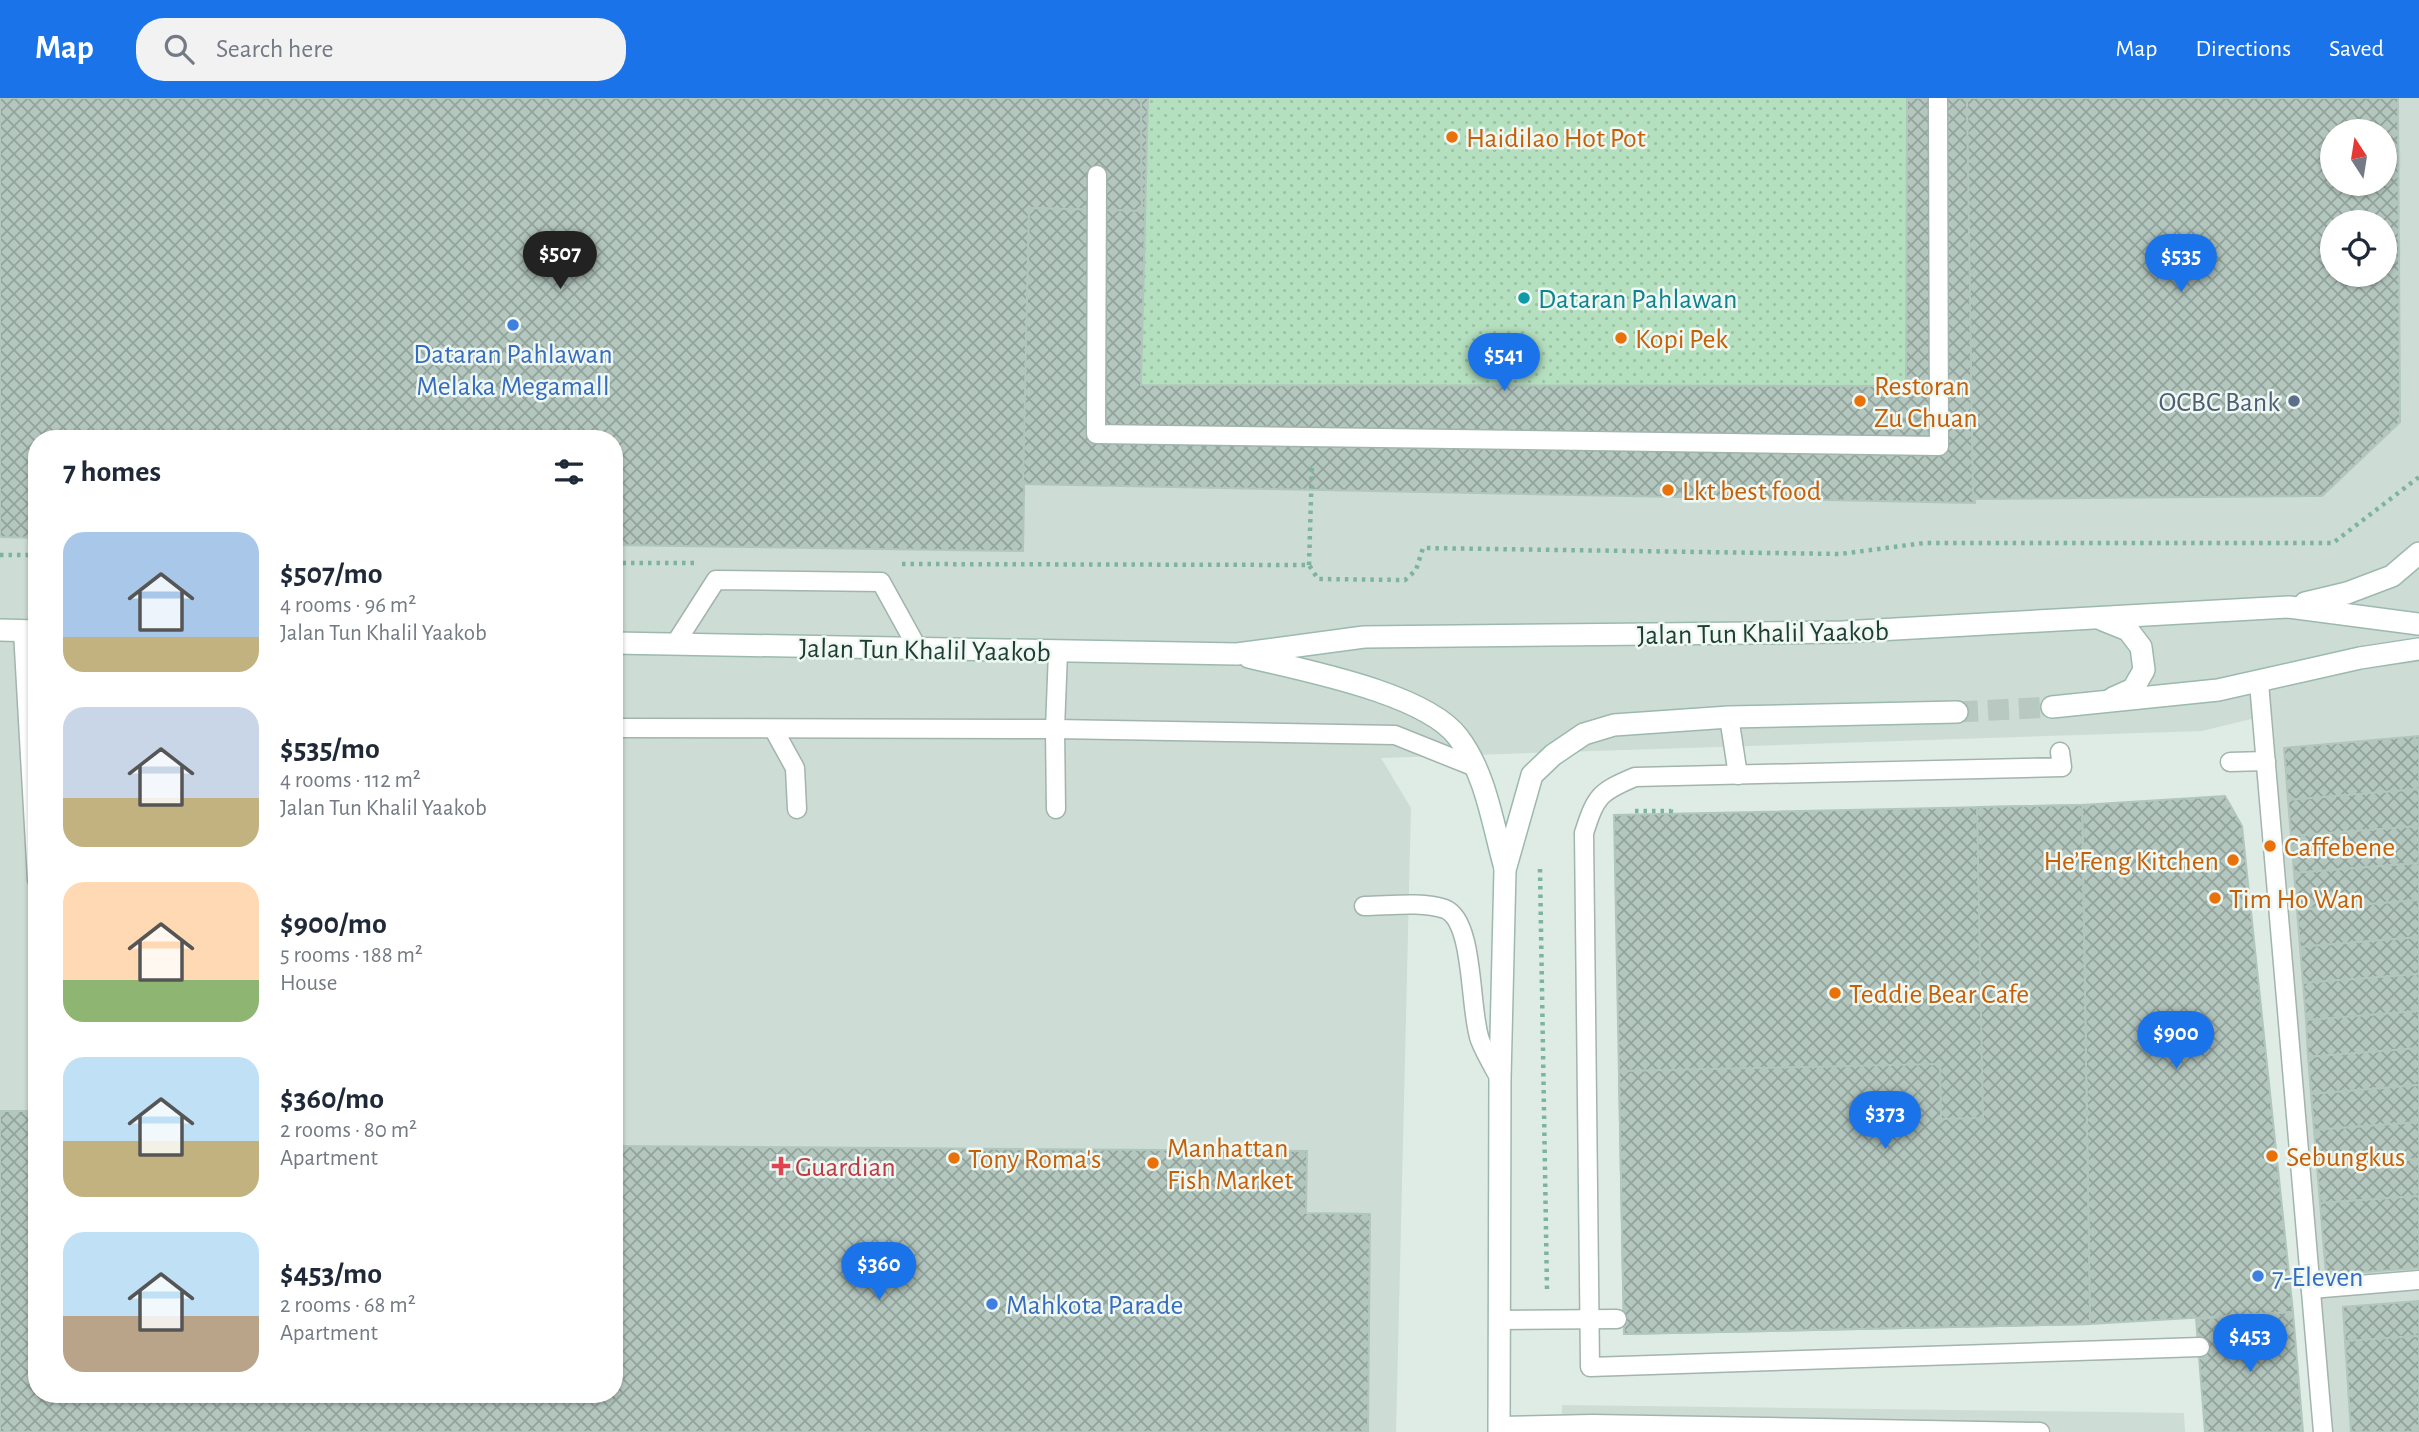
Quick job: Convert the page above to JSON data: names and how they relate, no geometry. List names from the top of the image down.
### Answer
{
  "streets": {
    "main road": ["Jalan Tun Khalil Yaakob"]
  },
  "places": {
    "other": [
      "Haidilao Hot Pot",
      "Dataran Pahlawan",
      "Dataran Pahlawan Melaka Megamall",
      "Kopi Pek",
      "Restoran Zu Chuan",
      "OCBC Bank",
      "Lkt best food",
      "Caffebene",
      "He’Feng Kitchen",
      "Tim Ho Wan",
      "Teddie Bear Cafe",
      "Sebungkus",
      "Tony Roma's",
      "Manhattan Fish Market",
      "7-Eleven",
      "Mahkota Parade"
    ],
    "health": ["Guardian"]
  },
  "north": "top",
  "page": {
    "header": "Map",
    "search": "Search here",
    "nav": ["Map", "Directions", "Saved"],
    "price": [
      "$507",
      "$535",
      "$541",
      "$900",
      "$373",
      "$360",
      "$453"
    ],
    "heading": "7 homes",
    "list": [
      {
        "name": "$507/mo",
        "note": "4 rooms · 96 m² · Jalan Tun Khalil Yaakob"
      },
      {
        "name": "$535/mo",
        "note": "4 rooms · 112 m² · Jalan Tun Khalil Yaakob"
      },
      {
        "name": "$900/mo",
        "note": "5 rooms · 188 m² · House"
      },
      {
        "name": "$360/mo",
        "note": "2 rooms · 80 m² · Apartment"
      },
      {
        "name": "$453/mo",
        "note": "2 rooms · 68 m² · Apartment"
      }
    ]
  }
}
